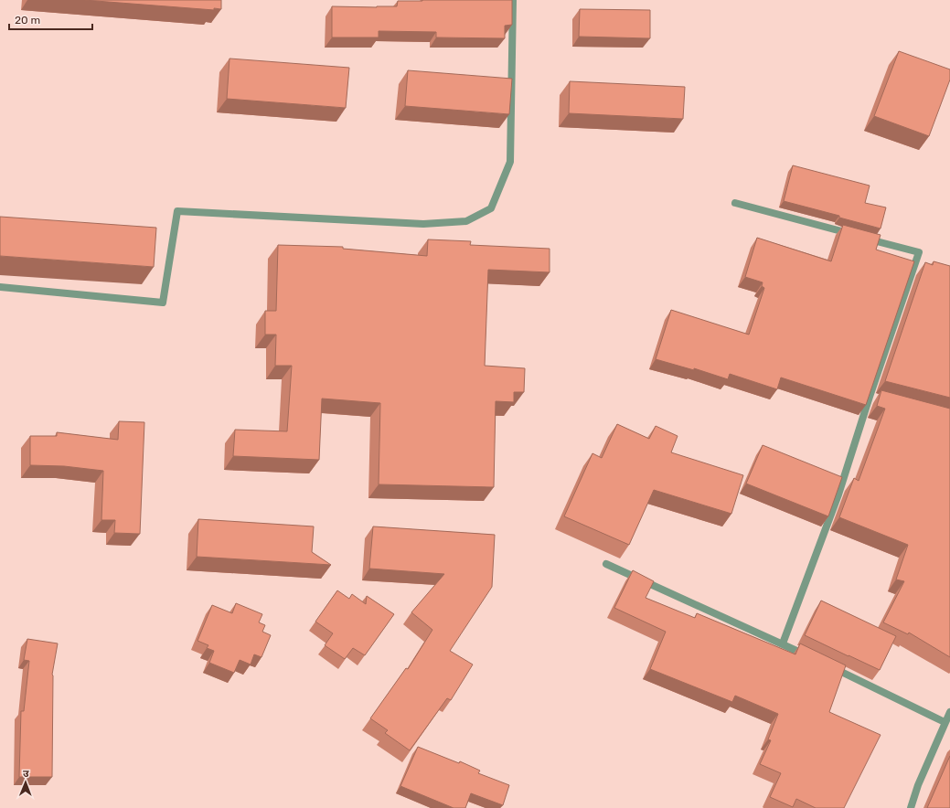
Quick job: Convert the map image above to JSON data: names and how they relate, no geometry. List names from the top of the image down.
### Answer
{
  "scale_bar": "20 m",
  "north": "top"
}
